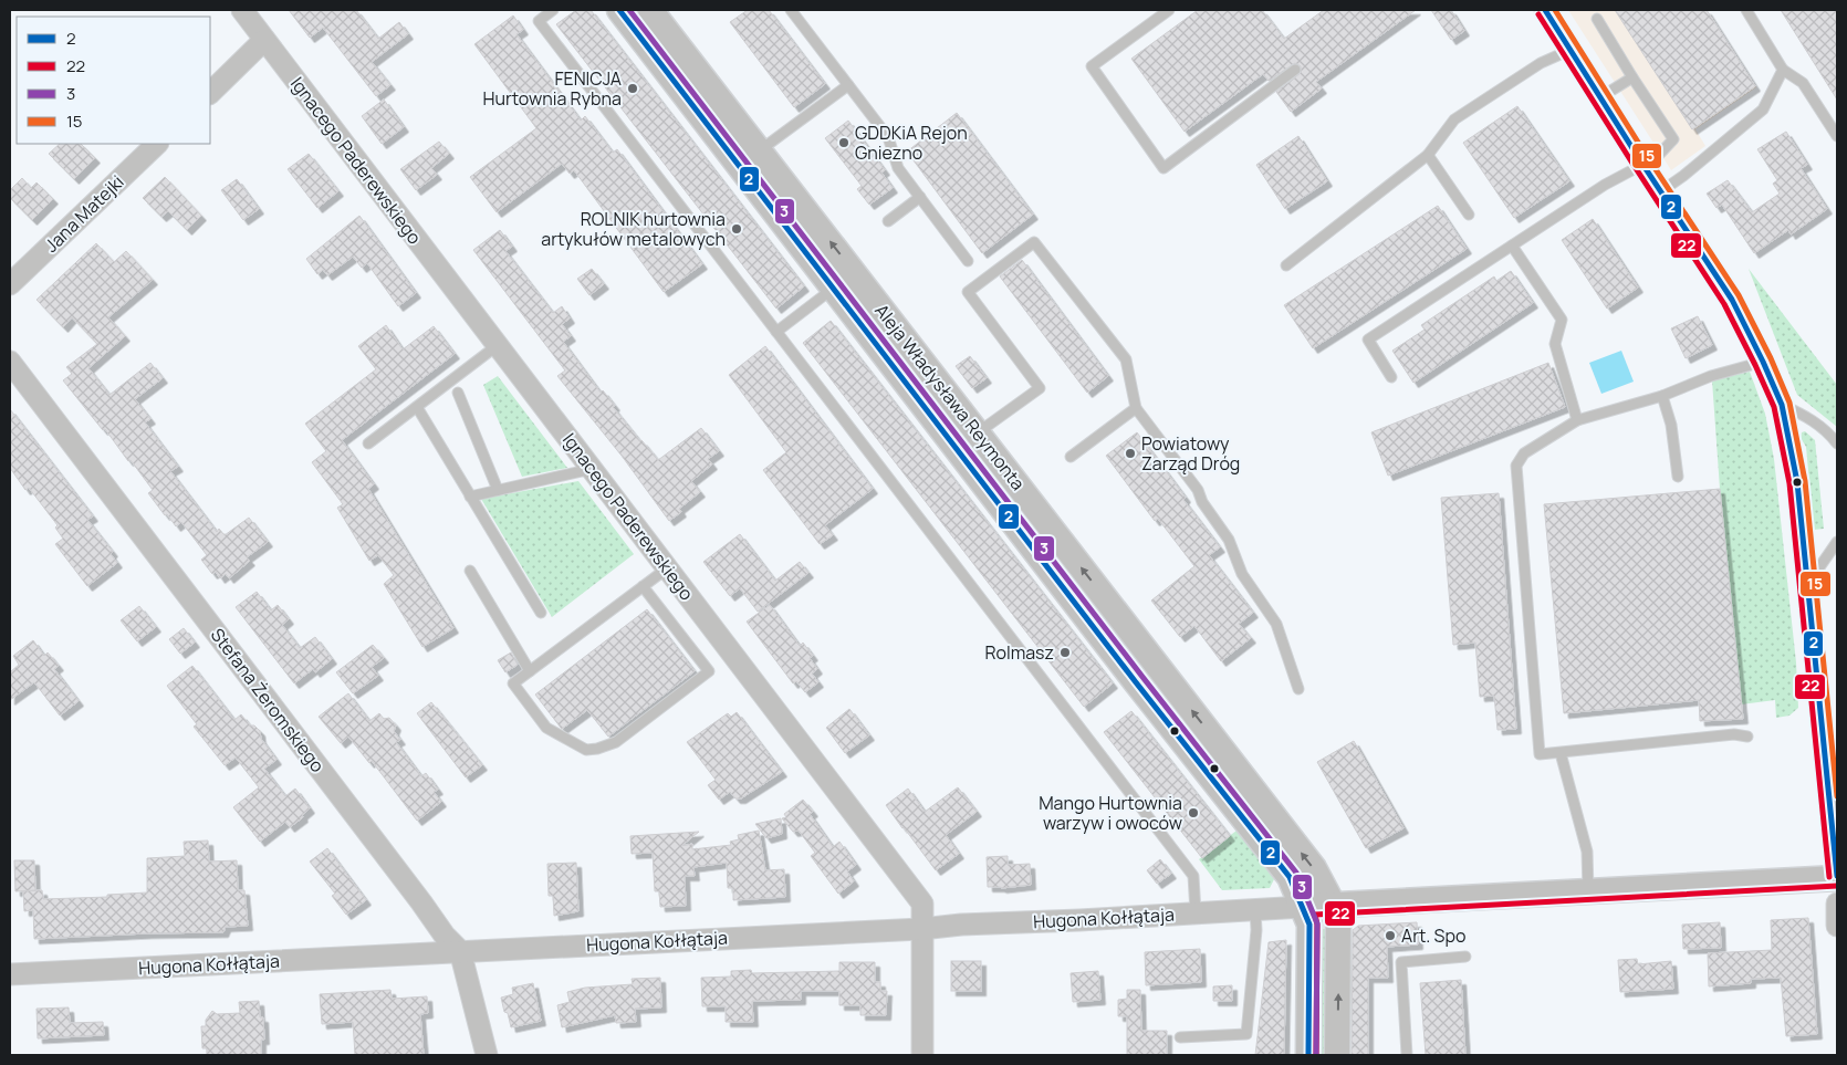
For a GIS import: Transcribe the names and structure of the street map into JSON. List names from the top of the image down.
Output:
{
  "streets": {
    "street": [
      "Ignacego Paderewskiego",
      "Jana Matejki",
      "Aleja Władysława Reymonta",
      "Stefana Żeromskiego",
      "Hugona Kołłątaja"
    ]
  },
  "crossings": [
    ["Ignacego Paderewskiego", "Hugona Kołłątaja"],
    ["Aleja Władysława Reymonta", "Hugona Kołłątaja"],
    ["Stefana Żeromskiego", "Hugona Kołłątaja"]
  ],
  "places": [
    "FENICJA Hurtownia Rybna",
    "GDDKiA Rejon Gniezno",
    "ROLNIK hurtownia artykułów metalowych",
    "Powiatowy Zarząd Dróg",
    "Rolmasz",
    "Mango Hurtownia warzyw i owoców",
    "Art. Spo"
  ],
  "lines": [
    "transit line 2",
    "transit line 3",
    "transit line 15",
    "transit line 22"
  ],
  "legend": [
    "2",
    "22",
    "3",
    "15"
  ]
}
